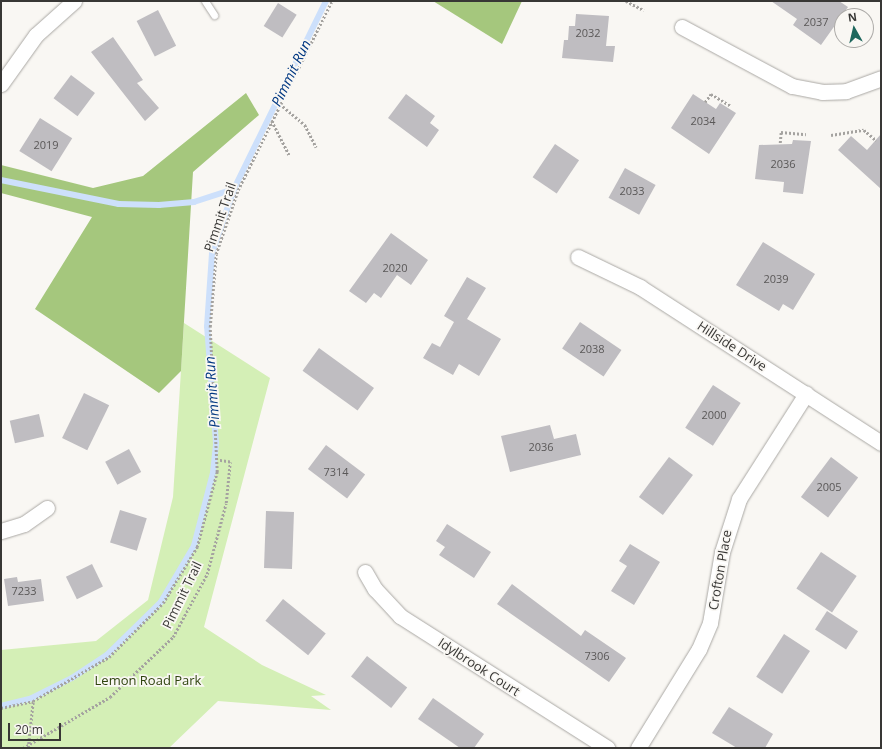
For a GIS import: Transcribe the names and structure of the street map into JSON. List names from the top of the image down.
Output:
{
  "streets": {
    "street": ["Hillside Drive", "Crofton Place", "Idylbrook Court"],
    "path": ["Pimmit Trail"]
  },
  "crossings": [
    ["Hillside Drive", "Crofton Place"]
  ],
  "water": ["Pimmit Run"],
  "parks": ["Lemon Road Park"],
  "house_numbers": [
    "2037",
    "2032",
    "2034",
    "2019",
    "2036",
    "2033",
    "2020",
    "2039",
    "2038",
    "2000",
    "2036",
    "7314",
    "2005",
    "7233",
    "7306"
  ],
  "scale_bar": "20 m",
  "north": "top"
}
